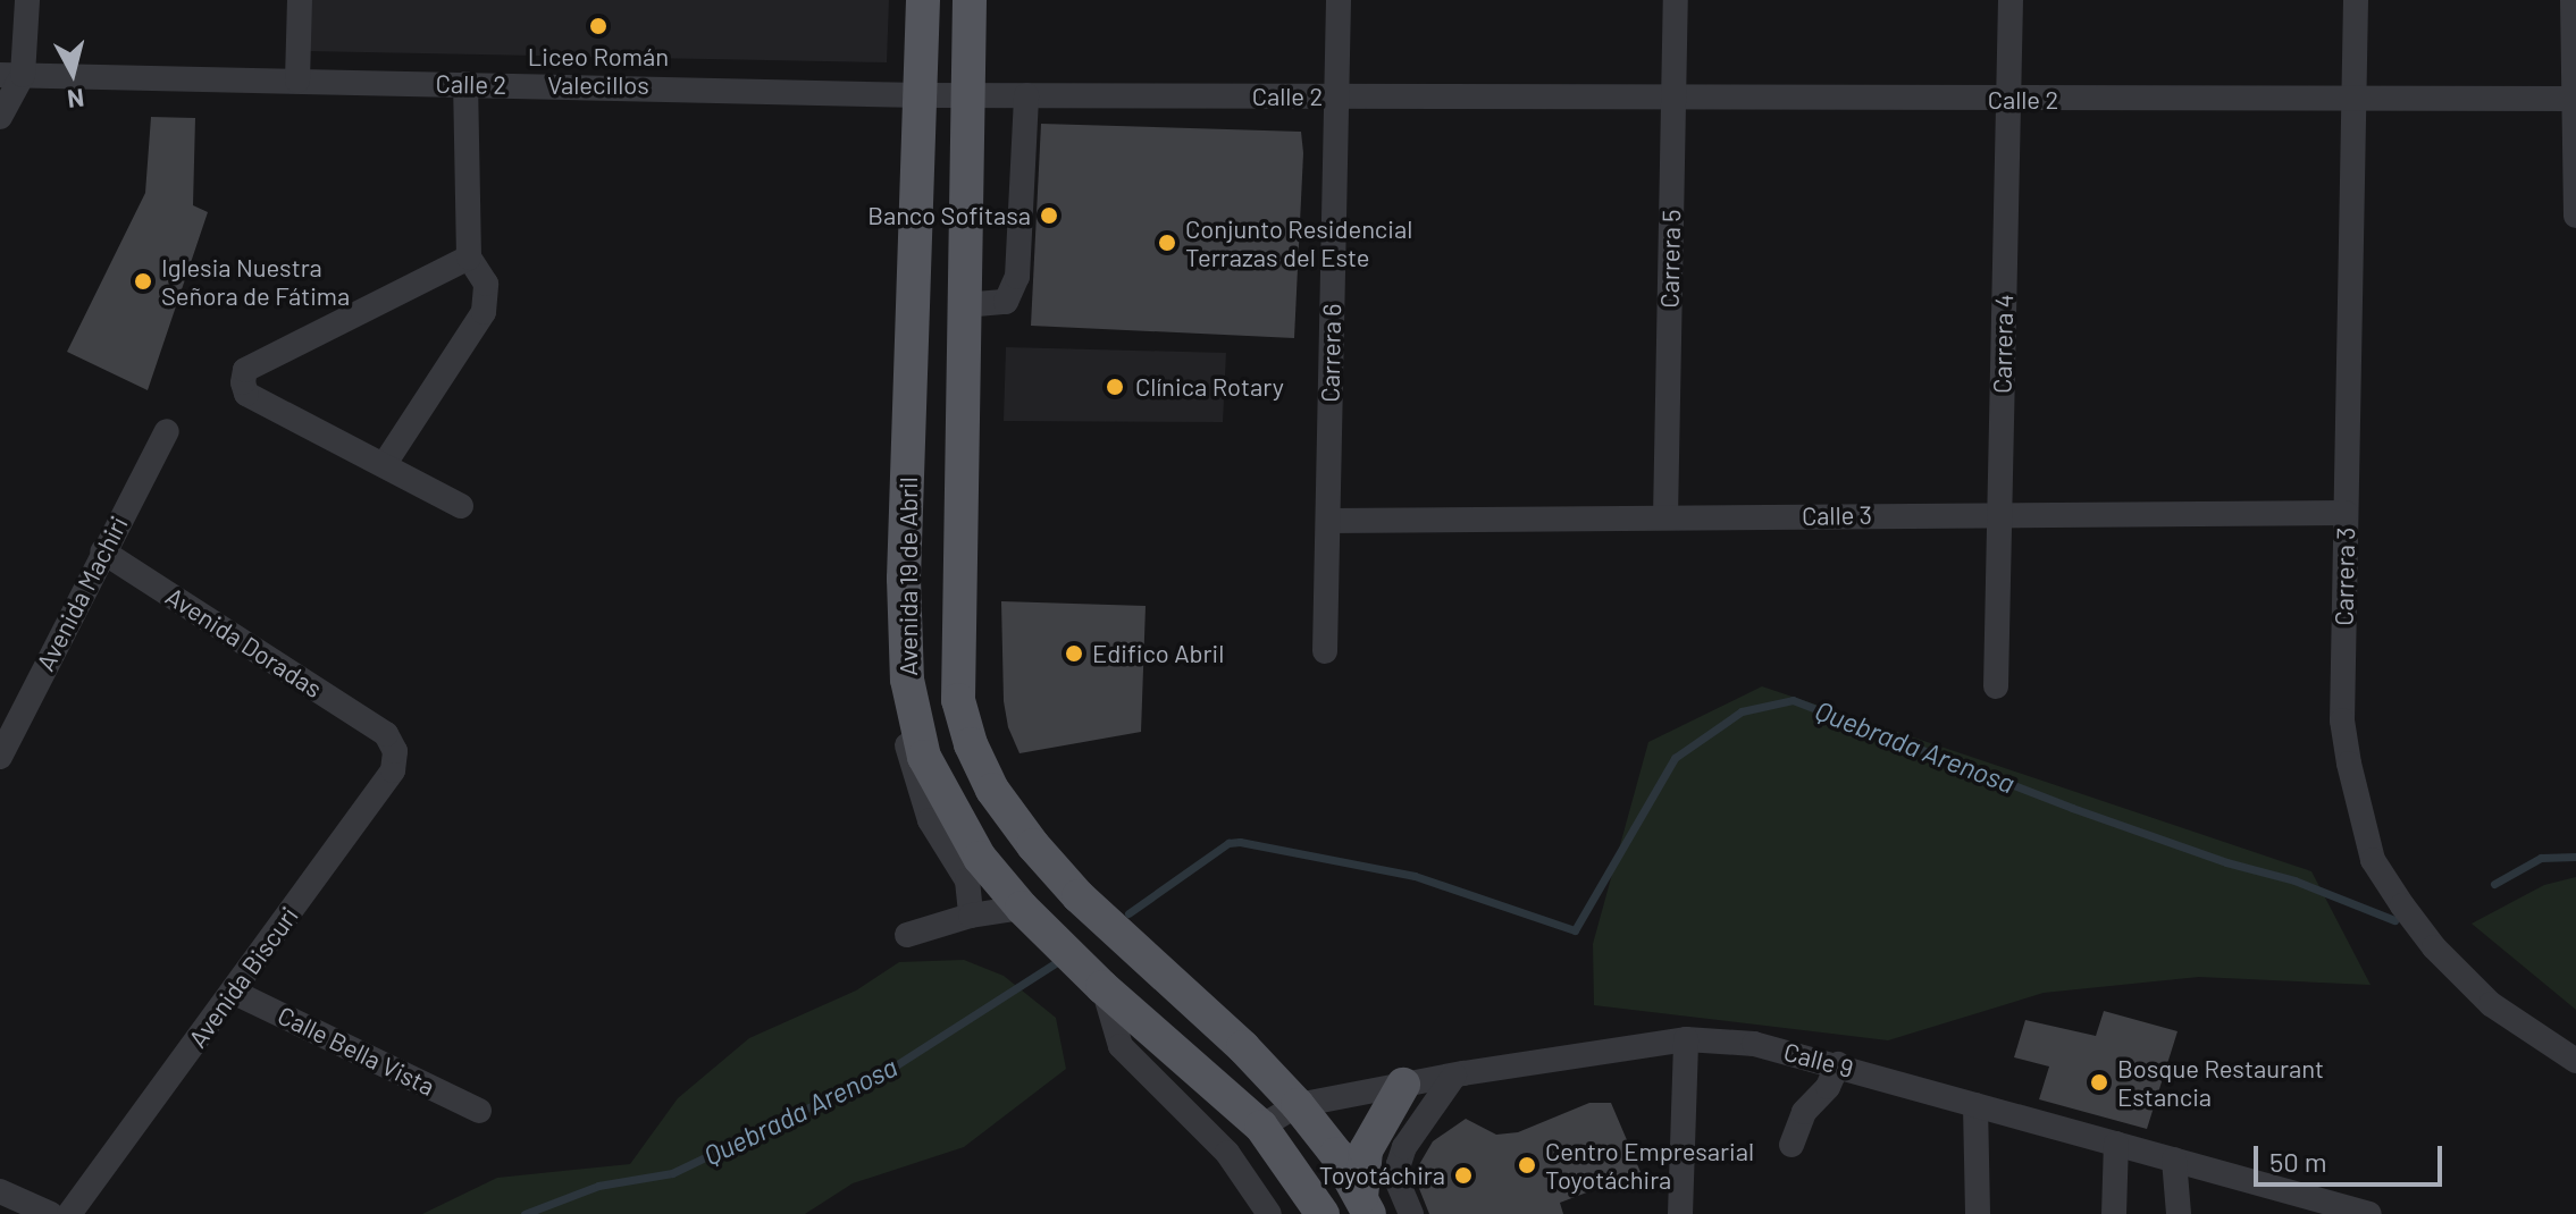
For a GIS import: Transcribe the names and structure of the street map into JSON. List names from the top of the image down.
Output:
{
  "streets": {
    "main road": ["Avenida 19 de Abril"],
    "street": [
      "Calle 2",
      "Carrera 5",
      "Carrera 4",
      "Carrera 6",
      "Calle 3",
      "Carrera 3",
      "Avenida Machiri",
      "Avenida Doradas",
      "Avenida Biscuri",
      "Calle Bella Vista",
      "Calle 9"
    ]
  },
  "crossings": [
    ["Calle 2", "Carrera 5"],
    ["Calle 2", "Carrera 4"],
    ["Calle 2", "Carrera 6"],
    ["Calle 2", "Avenida 19 de Abril"],
    ["Calle 2", "Carrera 3"],
    ["Carrera 5", "Calle 3"],
    ["Carrera 4", "Calle 3"],
    ["Carrera 6", "Calle 3"],
    ["Calle 3", "Carrera 3"],
    ["Avenida 19 de Abril", "Calle 9"],
    ["Avenida Machiri", "Avenida Doradas"],
    ["Avenida Doradas", "Avenida Biscuri"],
    ["Avenida Biscuri", "Calle Bella Vista"]
  ],
  "water": ["Quebrada Arenosa"],
  "places": [
    "Liceo Román Valecillos",
    "Banco Sofitasa",
    "Conjunto Residencial Terrazas del Este",
    "Iglesia Nuestra Señora de Fátima",
    "Clínica Rotary",
    "Edifico Abril",
    "Bosque Restaurant Estancia",
    "Centro Empresarial Toyotáchira",
    "Toyotáchira"
  ],
  "scale_bar": "50 m",
  "north": "bottom"
}
